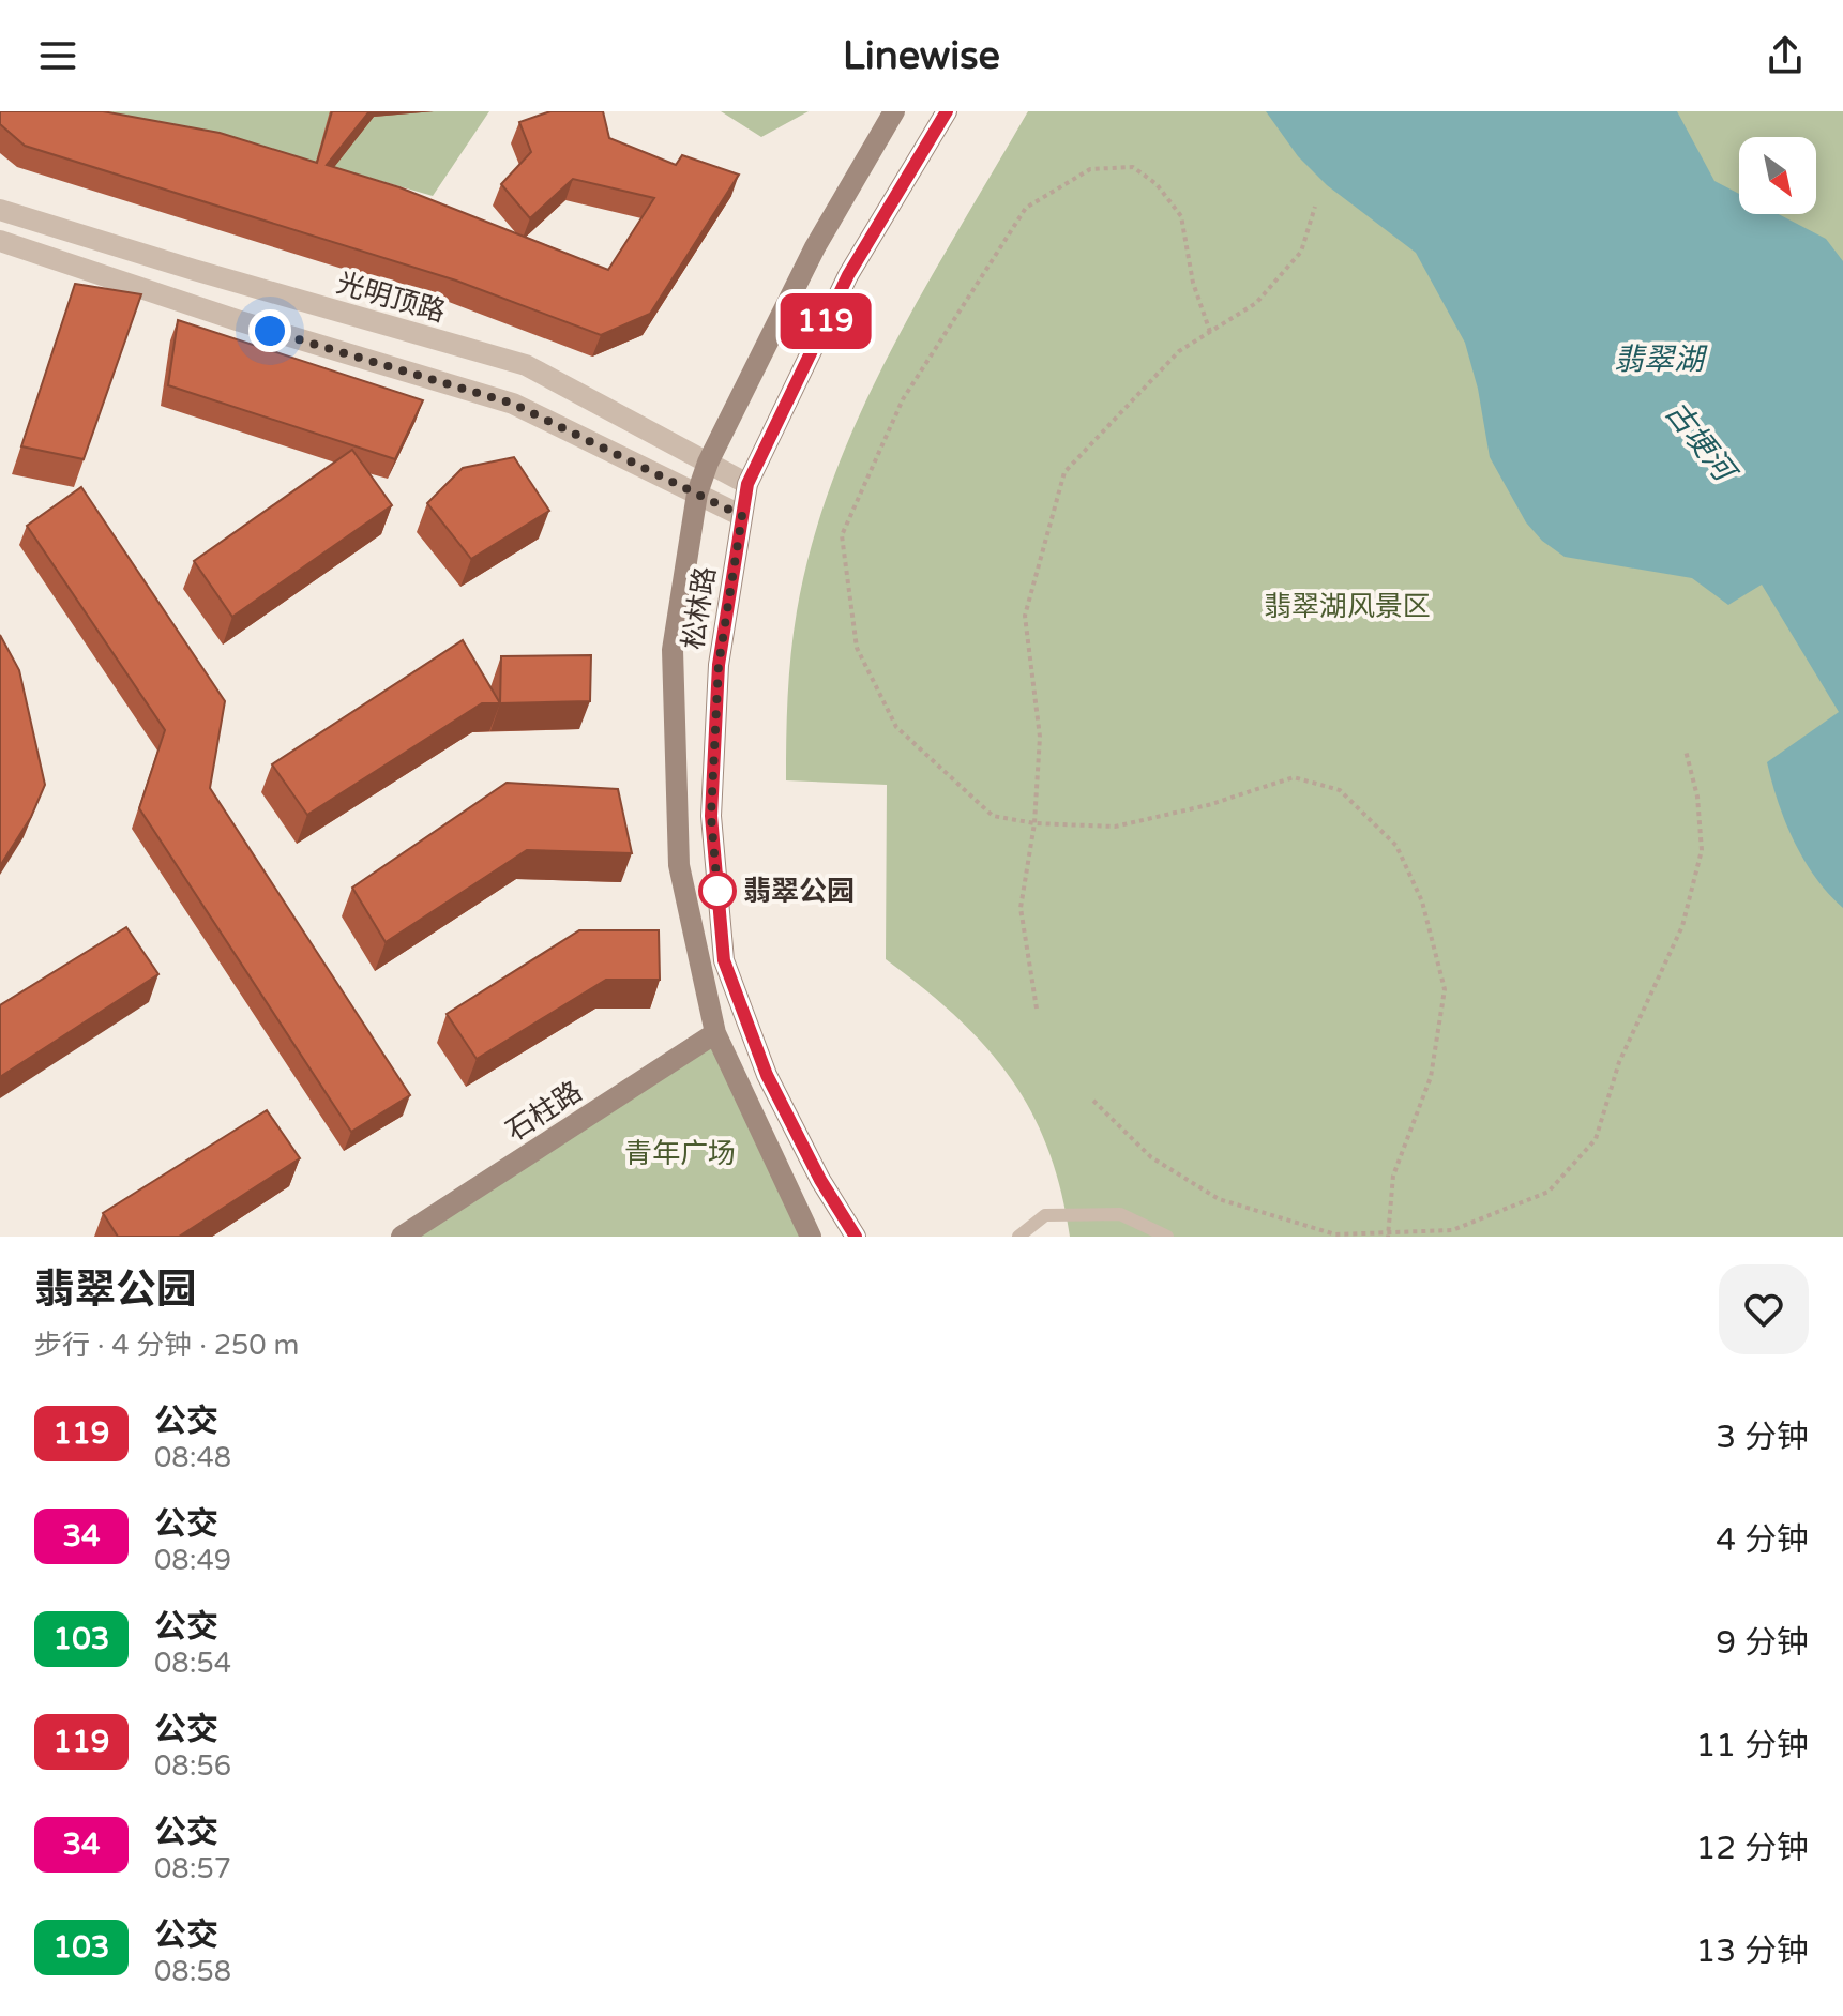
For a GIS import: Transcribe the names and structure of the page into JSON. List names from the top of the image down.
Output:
{
  "streets": {
    "street": ["光明顶路", "松林路", "石柱路"]
  },
  "crossings": [
    ["光明顶路", "松林路"],
    ["松林路", "石柱路"]
  ],
  "water": ["翡翠湖", "古埂河"],
  "parks": ["翡翠湖风景区", "青年广场"],
  "places": ["翡翠公园"],
  "lines": ["bus line 119"],
  "north": "bottom right",
  "page": {
    "header": "Linewise",
    "on_map": "119",
    "heading": ["翡翠公园", "步行 · 4 分钟 · 250 m"],
    "list": [
      {
        "mark": "119",
        "name": "公交",
        "note": "08:48",
        "value": "3 分钟"
      },
      {
        "mark": "34",
        "name": "公交",
        "note": "08:49",
        "value": "4 分钟"
      },
      {
        "mark": "103",
        "name": "公交",
        "note": "08:54",
        "value": "9 分钟"
      },
      {
        "mark": "119",
        "name": "公交",
        "note": "08:56",
        "value": "11 分钟"
      },
      {
        "mark": "34",
        "name": "公交",
        "note": "08:57",
        "value": "12 分钟"
      },
      {
        "mark": "103",
        "name": "公交",
        "note": "08:58",
        "value": "13 分钟"
      }
    ]
  }
}
